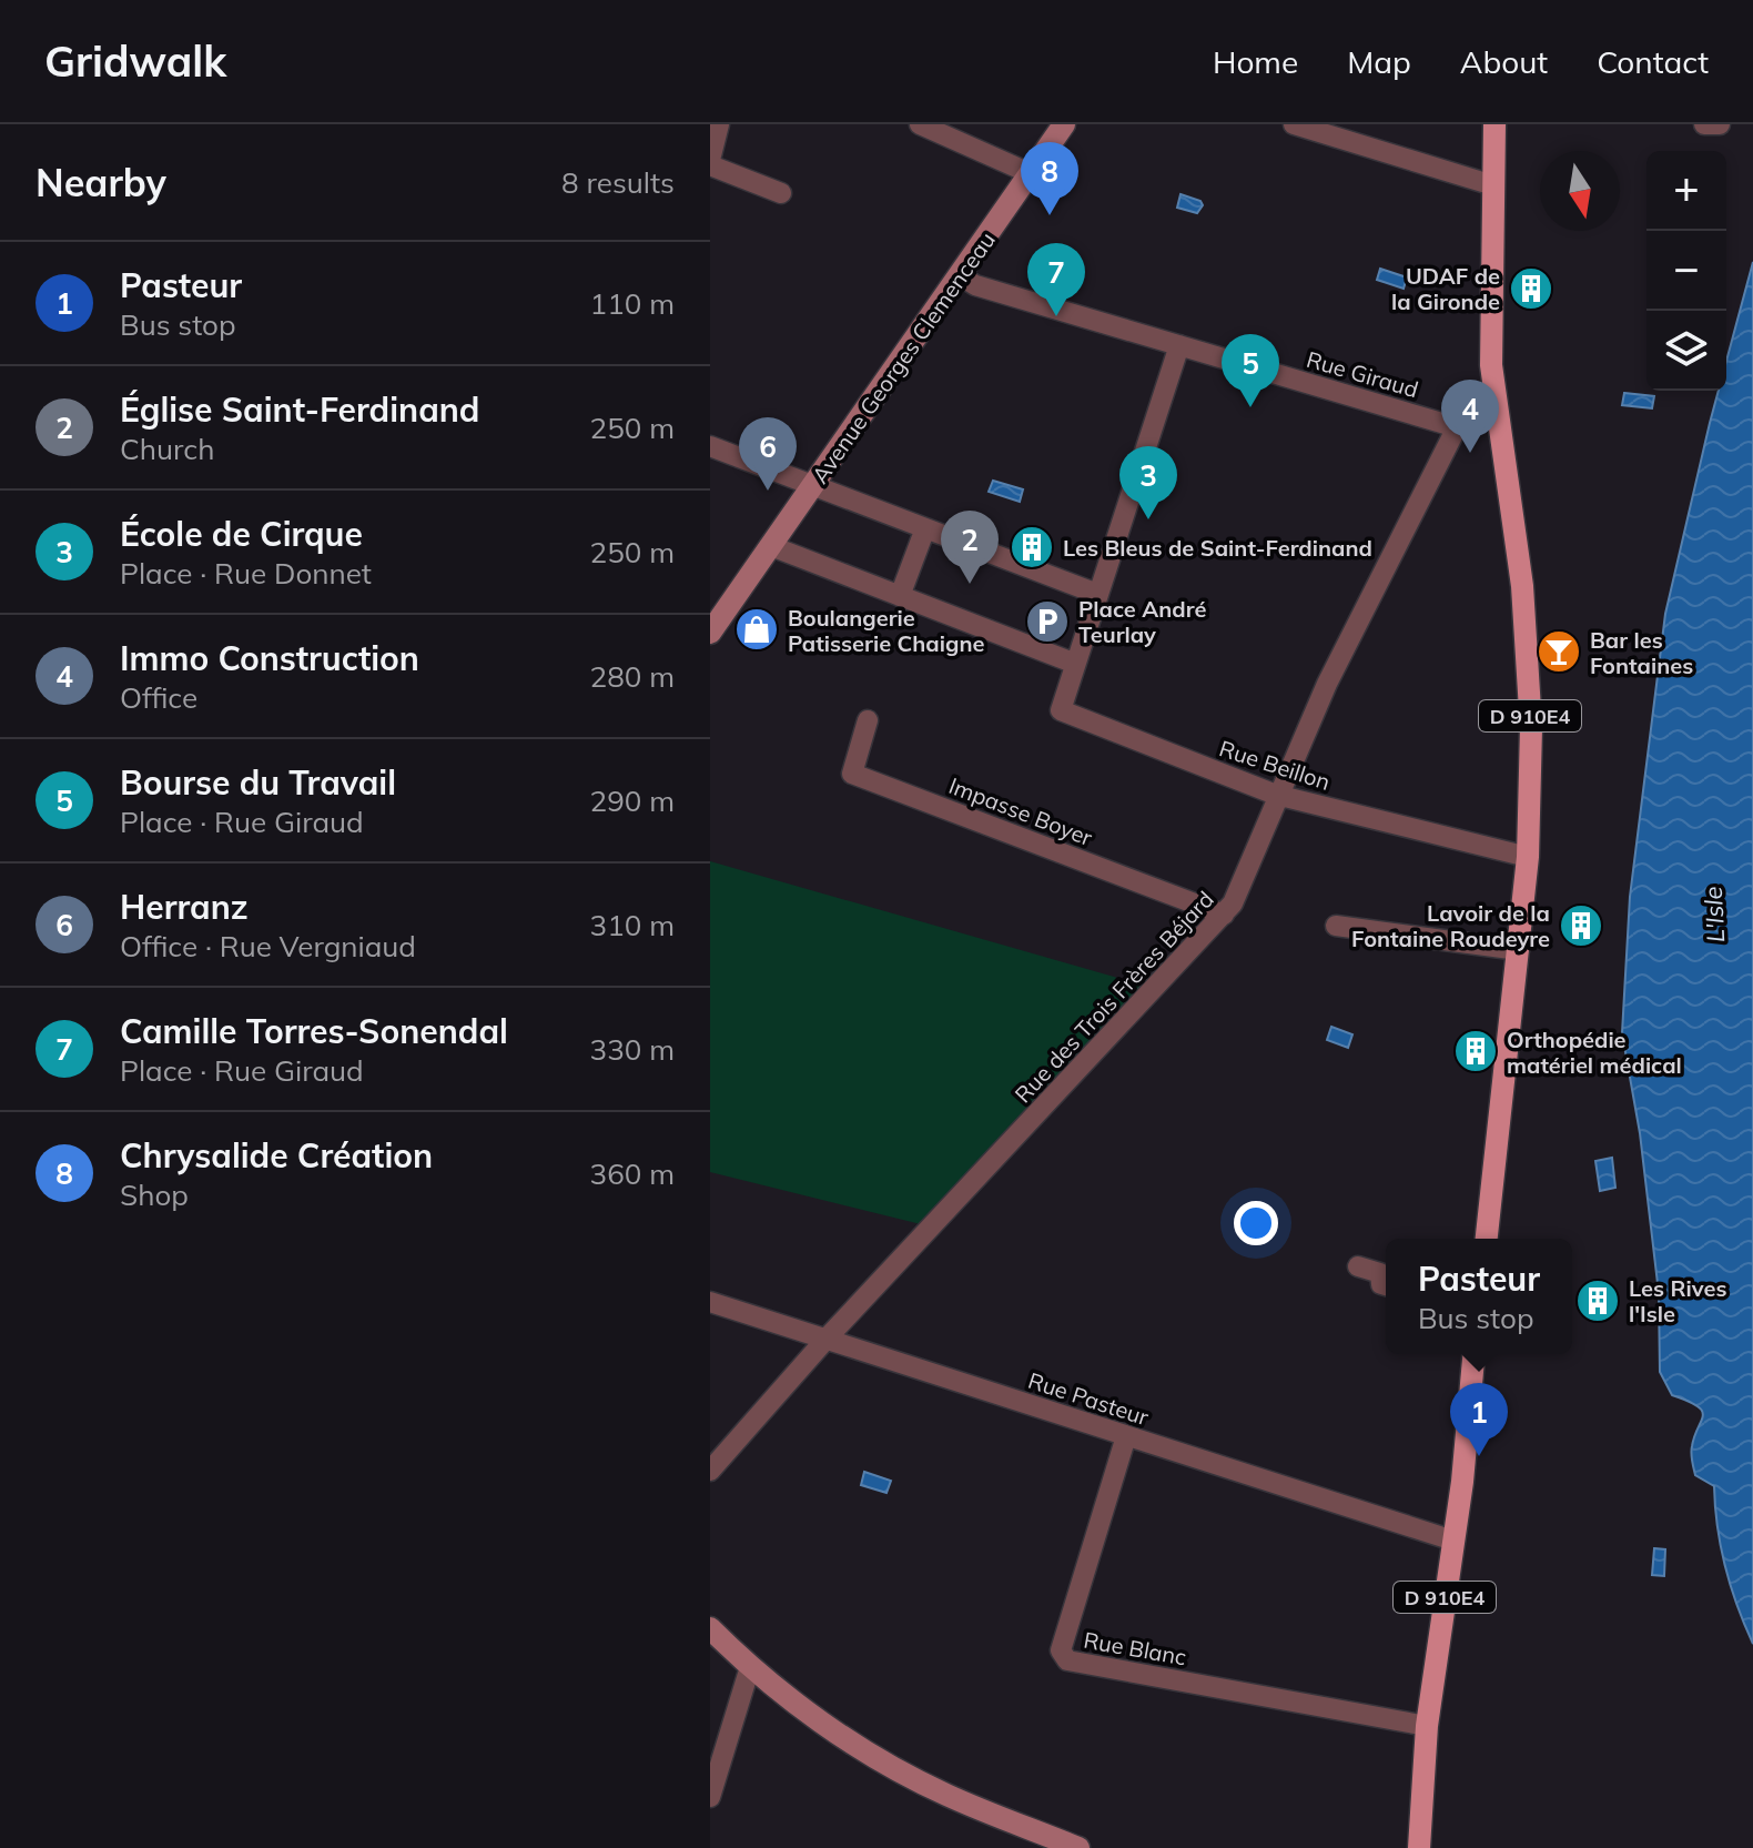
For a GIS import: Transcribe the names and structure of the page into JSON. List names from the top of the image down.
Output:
{
  "streets": {
    "main road": ["Avenue Georges Clemenceau", "D 910E4"],
    "street": [
      "Rue Giraud",
      "Rue Beillon",
      "Impasse Boyer",
      "Rue des Trois Frères Béjard",
      "Rue Pasteur",
      "Rue Blanc"
    ]
  },
  "crossings": [
    ["Avenue Georges Clemenceau", "Rue Giraud"],
    ["Rue Giraud", "Rue des Trois Frères Béjard"],
    ["D 910E4", "Rue Beillon"],
    ["D 910E4", "Rue Pasteur"],
    ["D 910E4", "Rue Blanc"],
    ["Rue Beillon", "Rue des Trois Frères Béjard"],
    ["Impasse Boyer", "Rue des Trois Frères Béjard"],
    ["Rue des Trois Frères Béjard", "Rue Pasteur"],
    ["Rue Pasteur", "Rue Blanc"]
  ],
  "water": ["L'Isle"],
  "places": {
    "building": [
      "UDAF de la Gironde",
      "Les Bleus de Saint-Ferdinand",
      "Lavoir de la Fontaine Roudeyre",
      "Orthopédie matériel médical",
      "Les Rives l'Isle"
    ],
    "parking": ["Place André Teurlay"],
    "shop": ["Boulangerie Patisserie Chaigne"],
    "bar": ["Bar les Fontaines"]
  },
  "north": "bottom",
  "page": {
    "header": "Gridwalk",
    "nav": [
      "Home",
      "Map",
      "About",
      "Contact"
    ],
    "heading": ["Nearby", "8 results"],
    "pins": [
      "8",
      "7",
      "5",
      "4",
      "6",
      "3",
      "2",
      "1"
    ],
    "map_buttons": ["+", "−"],
    "list": [
      {
        "mark": "1",
        "name": "Pasteur",
        "note": "Bus stop",
        "value": "110 m"
      },
      {
        "mark": "2",
        "name": "Église Saint-Ferdinand",
        "note": "Church",
        "value": "250 m"
      },
      {
        "mark": "3",
        "name": "École de Cirque",
        "note": "Place · Rue Donnet",
        "value": "250 m"
      },
      {
        "mark": "4",
        "name": "Immo Construction",
        "note": "Office",
        "value": "280 m"
      },
      {
        "mark": "5",
        "name": "Bourse du Travail",
        "note": "Place · Rue Giraud",
        "value": "290 m"
      },
      {
        "mark": "6",
        "name": "Herranz",
        "note": "Office · Rue Vergniaud",
        "value": "310 m"
      },
      {
        "mark": "7",
        "name": "Camille Torres-Sonendal",
        "note": "Place · Rue Giraud",
        "value": "330 m"
      },
      {
        "mark": "8",
        "name": "Chrysalide Création",
        "note": "Shop",
        "value": "360 m"
      }
    ],
    "popup": ["Pasteur", "Bus stop"]
  }
}
